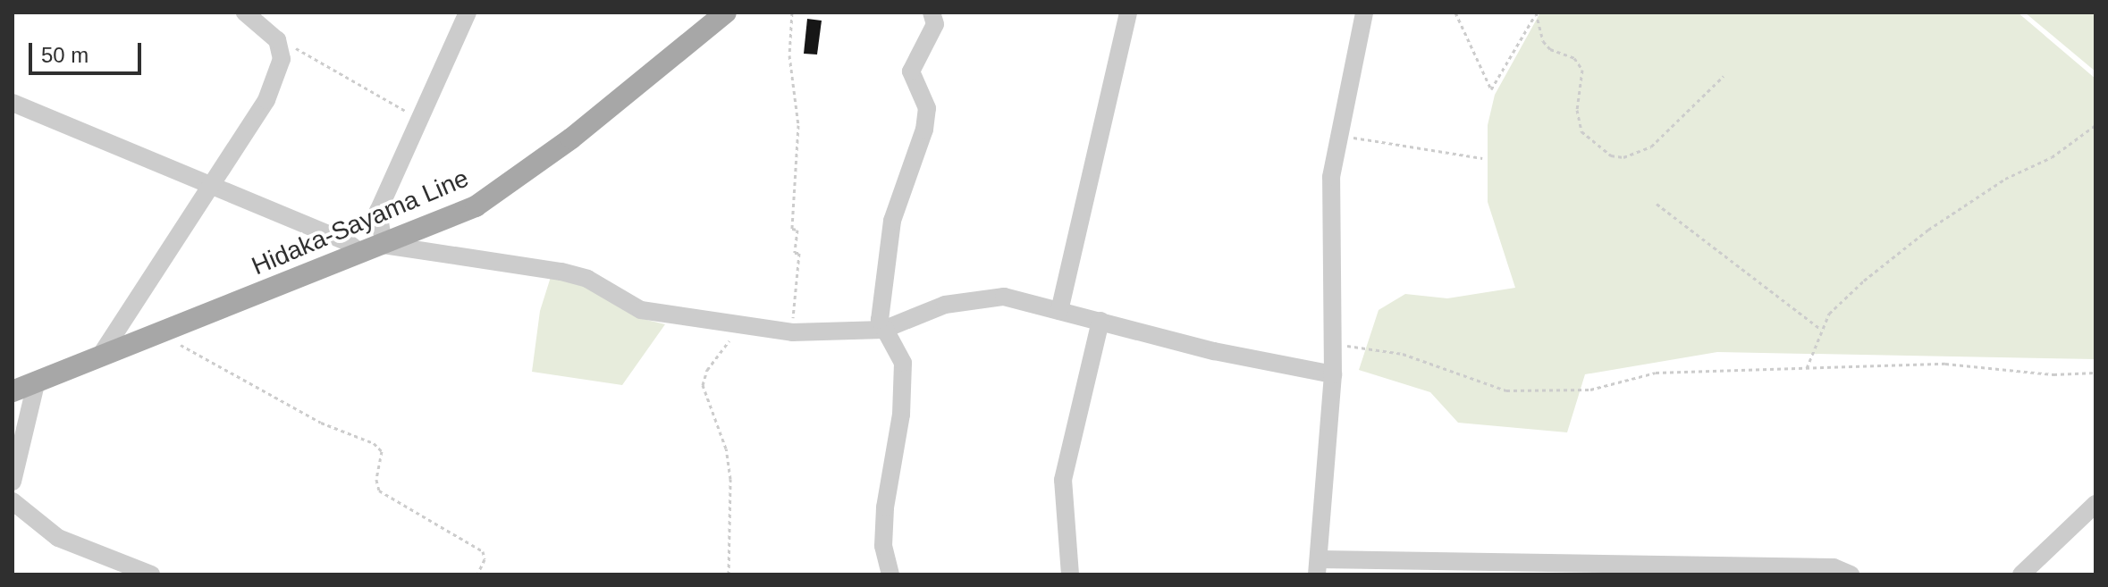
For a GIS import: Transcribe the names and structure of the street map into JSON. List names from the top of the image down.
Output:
{
  "streets": {
    "main road": ["Hidaka-Sayama Line"]
  },
  "scale_bar": "50 m"
}
